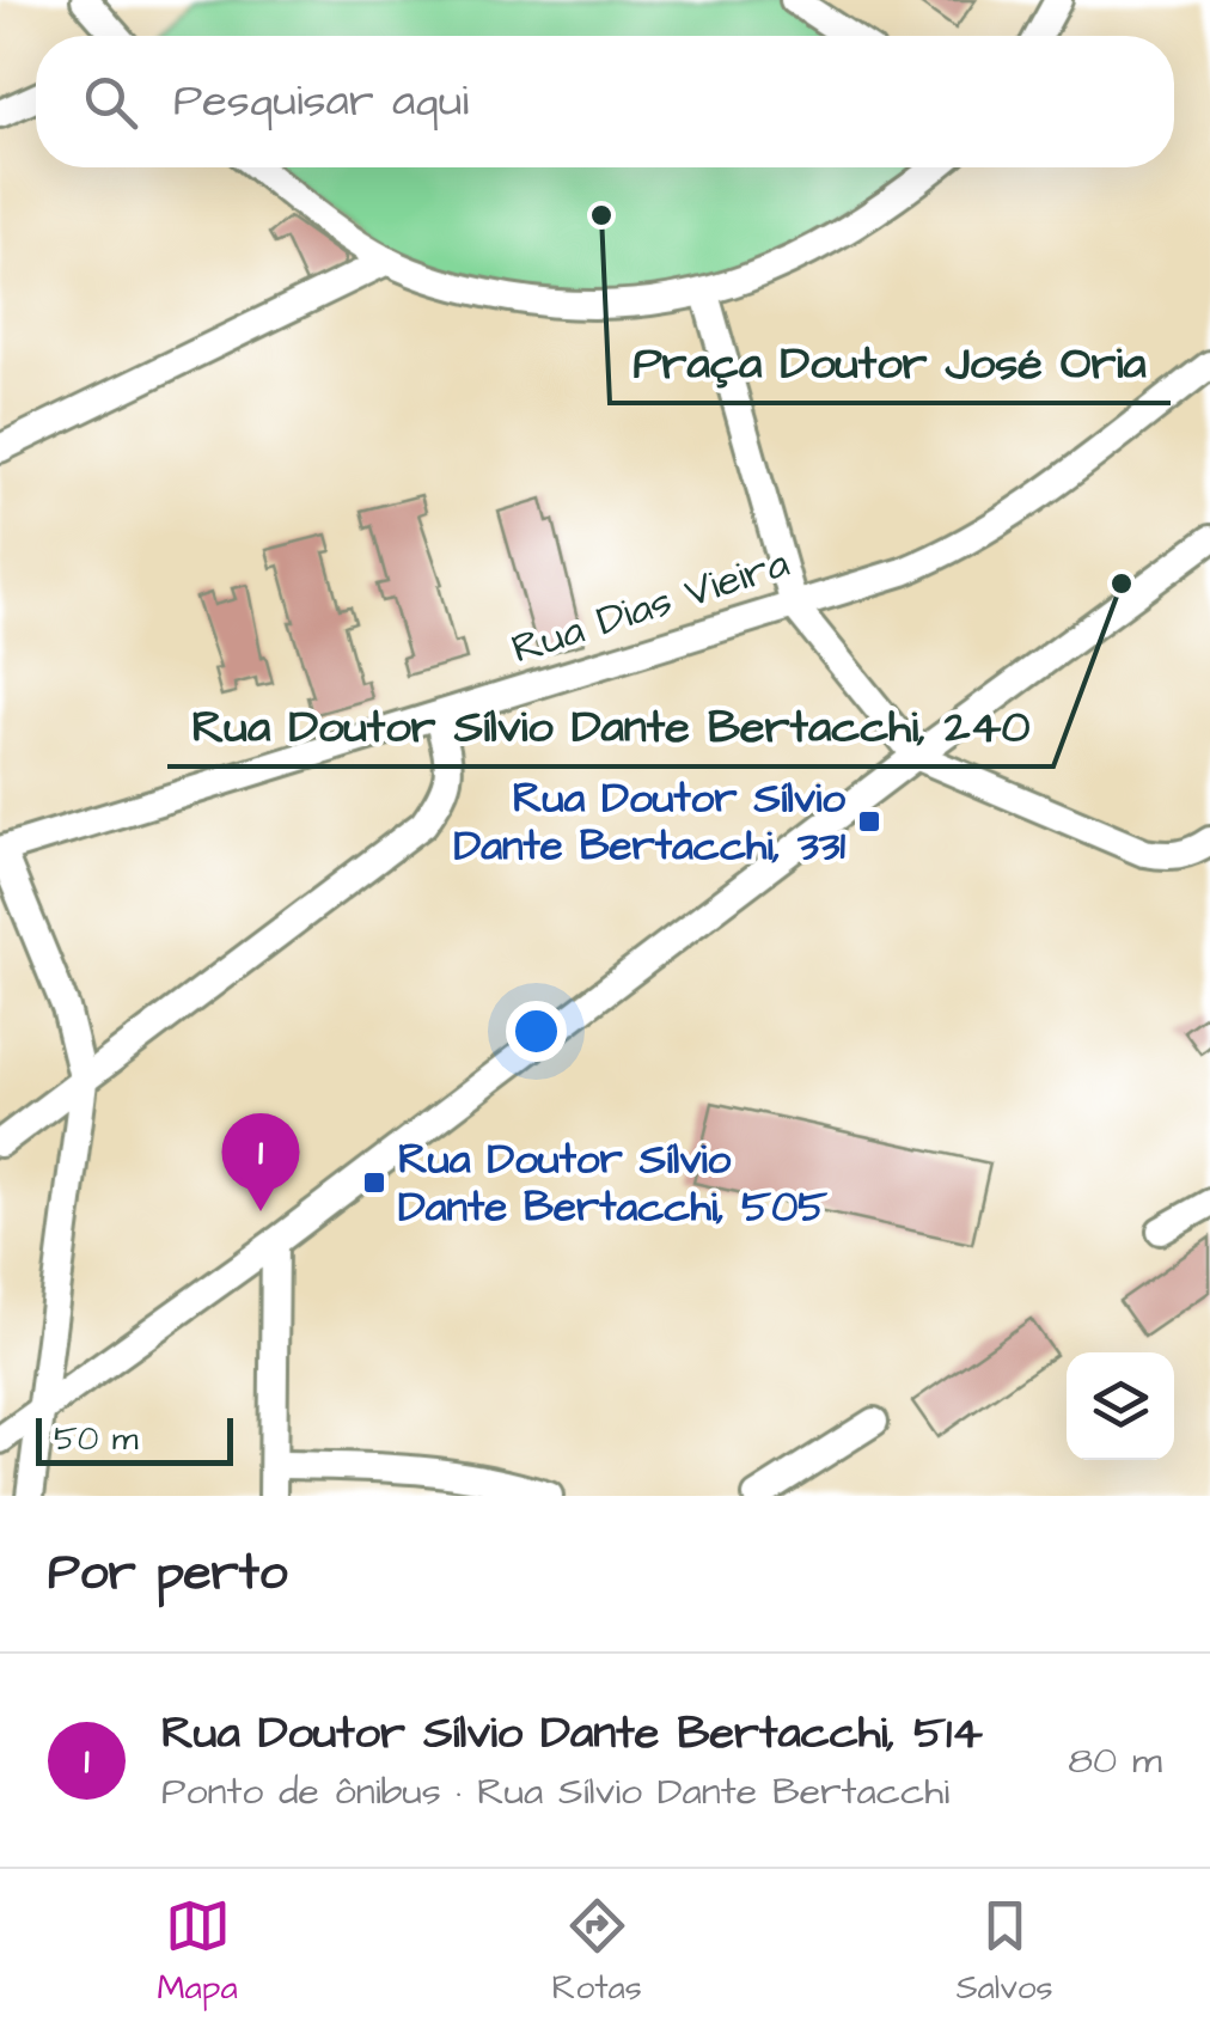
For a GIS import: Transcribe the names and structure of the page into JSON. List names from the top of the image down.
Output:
{
  "streets": {
    "street": ["Rua Dias Vieira"]
  },
  "places": {
    "other": ["Praça Doutor José Oria", "Rua Doutor Sílvio Dante Bertacchi, 240"],
    "transit": ["Rua Doutor Sílvio Dante Bertacchi, 331", "Rua Doutor Sílvio Dante Bertacchi, 505"]
  },
  "scale_bar": "50 m",
  "page": {
    "search": "Pesquisar aqui",
    "pins": "1",
    "scale": "50 m",
    "heading": "Por perto",
    "list": [
      {
        "mark": "1",
        "name": "Rua Doutor Sílvio Dante Bertacchi, 514",
        "note": "Ponto de ônibus · Rua Sílvio Dante Bertacchi",
        "value": "80 m"
      }
    ],
    "nav": ["Mapa", "Rotas", "Salvos"]
  }
}
